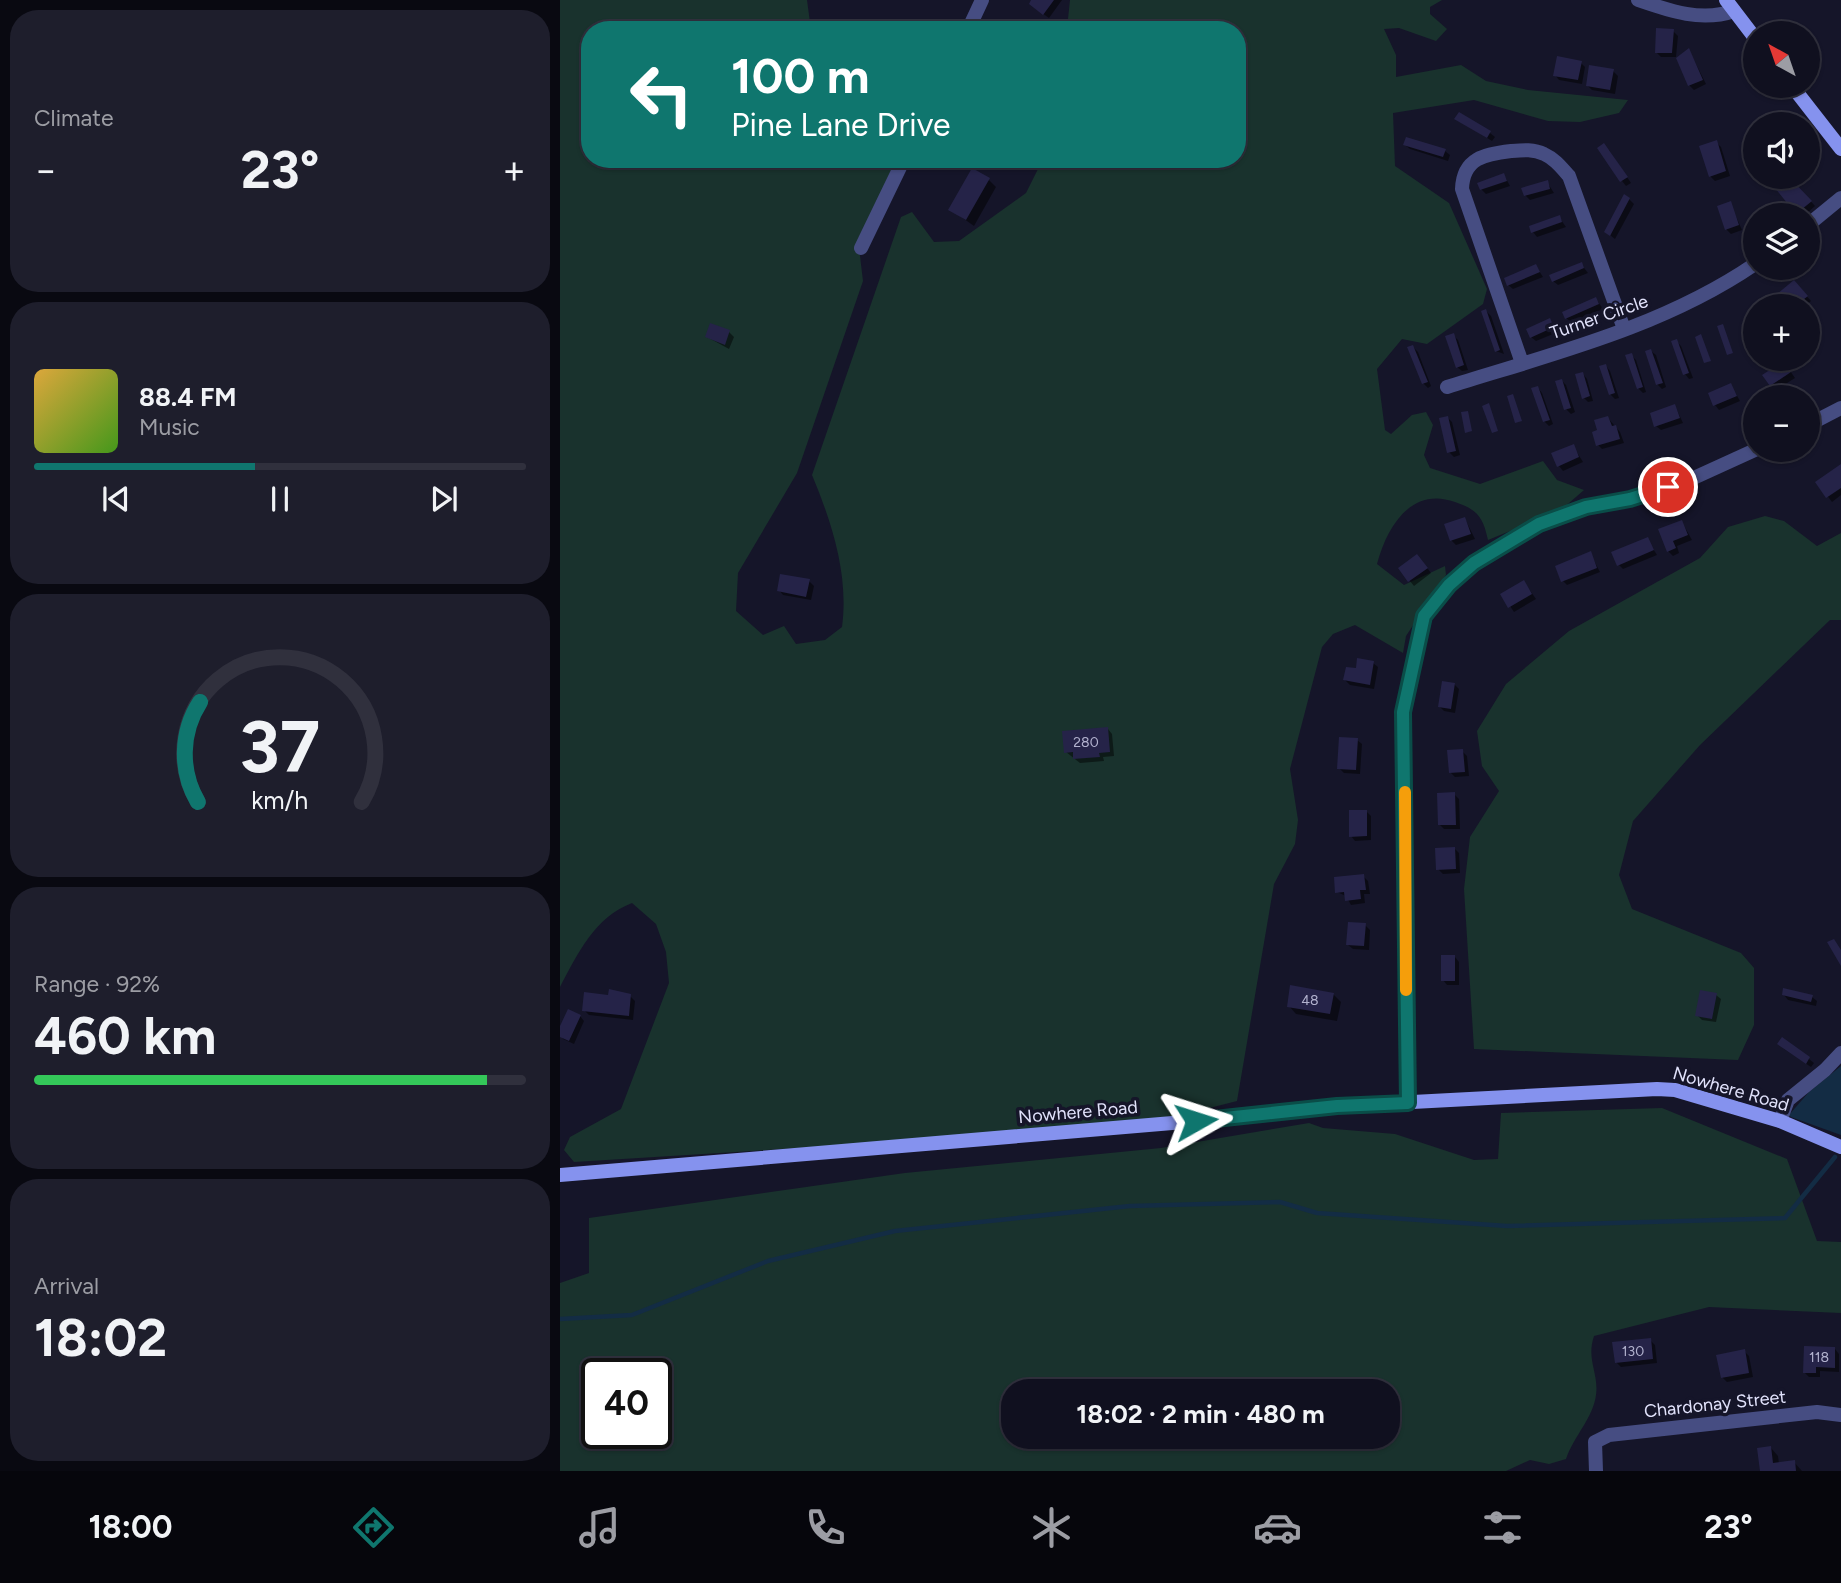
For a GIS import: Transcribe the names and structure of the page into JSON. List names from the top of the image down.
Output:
{
  "streets": {
    "street": ["Turner Circle", "Nowhere Road", "Chardonay Street"]
  },
  "house_numbers": [
    "280",
    "48",
    "130",
    "118"
  ],
  "north": "top left",
  "page": {
    "tile": [
      "Climate",
      ["Range · 92%", "460 km"],
      ["Arrival", "18:02"]
    ],
    "map_buttons": ["+", "−"],
    "turn": ["100 m", "Pine Lane Drive"],
    "heat": ["−", "23°", "+"],
    "song": ["88.4 FM", "Music"],
    "limit": "40",
    "trip": "18:02 · 2 min · 480 m",
    "tabs": ["18:00", "23°"],
    "gauge": ["37", "km/h"]
  }
}
